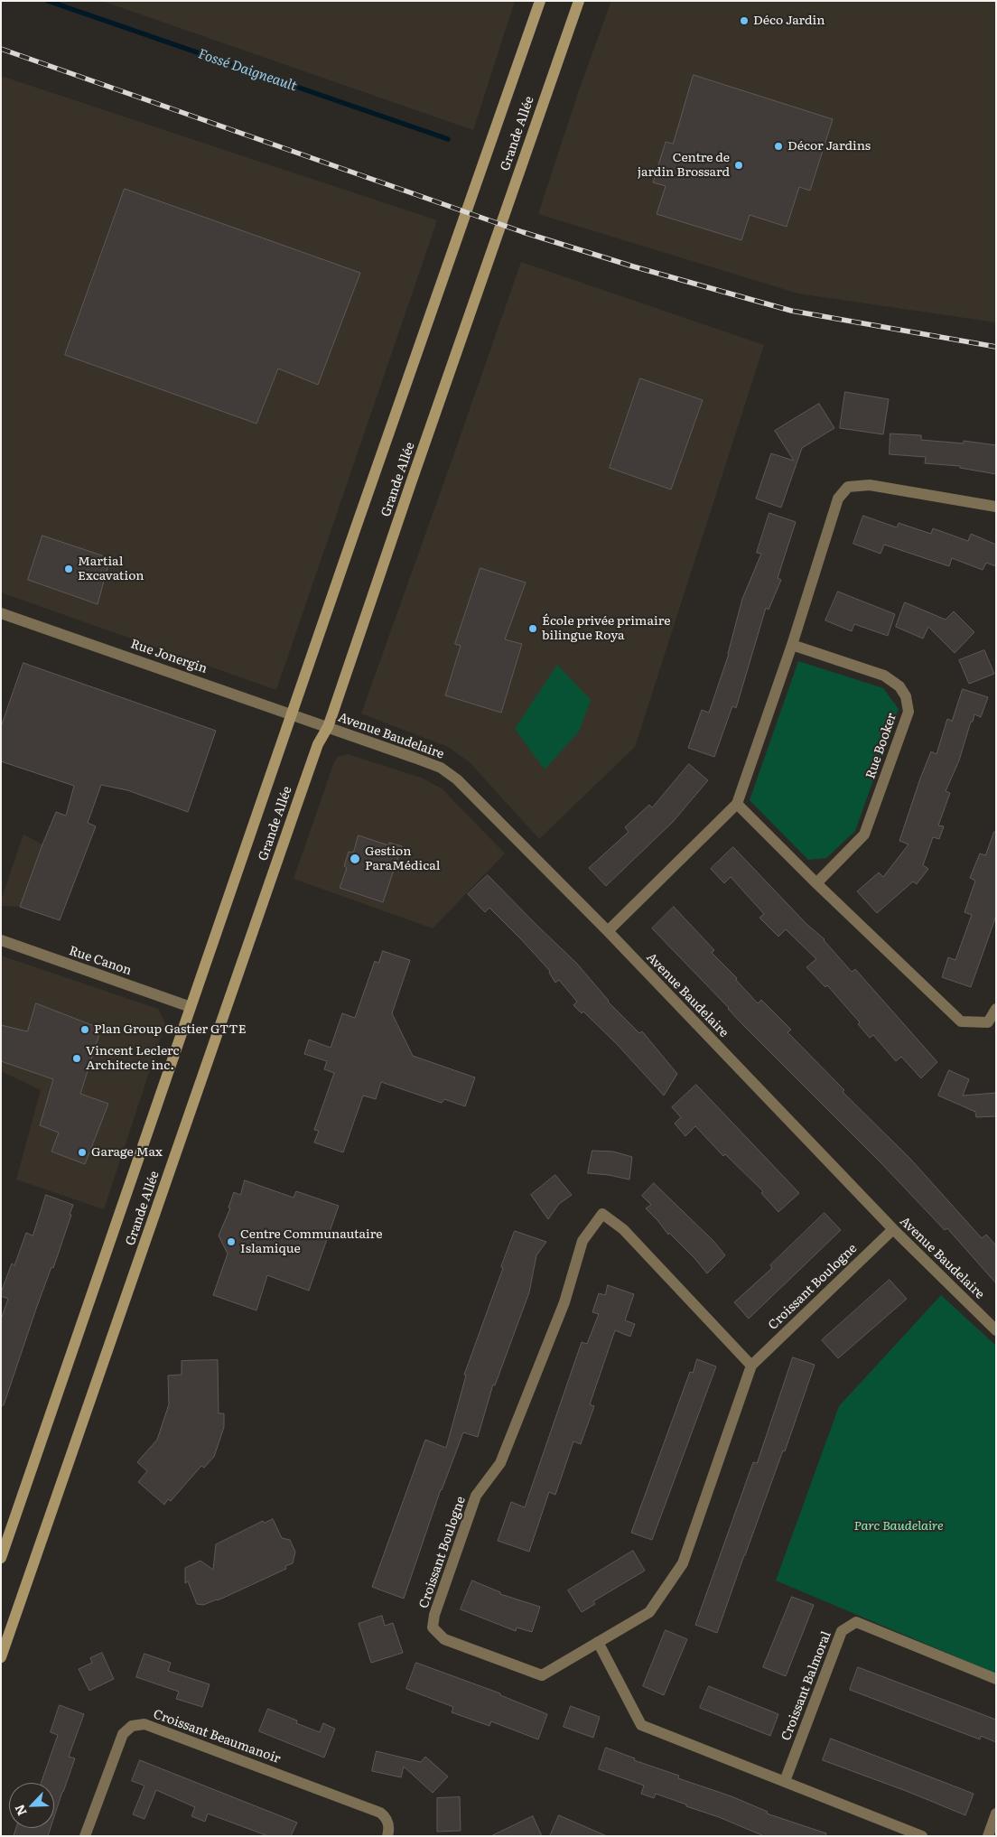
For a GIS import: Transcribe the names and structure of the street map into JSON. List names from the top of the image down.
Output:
{
  "streets": {
    "main road": ["Grande Allée"],
    "street": [
      "Rue Jonergin",
      "Avenue Baudelaire",
      "Rue Booker",
      "Rue Canon",
      "Croissant Boulogne",
      "Croissant Balmoral",
      "Croissant Beaumanoir"
    ]
  },
  "crossings": [
    ["Grande Allée", "Rue Jonergin"],
    ["Grande Allée", "Avenue Baudelaire"],
    ["Grande Allée", "Rue Canon"],
    ["Rue Jonergin", "Avenue Baudelaire"],
    ["Avenue Baudelaire", "Croissant Boulogne"]
  ],
  "water": ["Fossé Daigneault"],
  "parks": ["Parc Baudelaire"],
  "places": [
    "Déco Jardin",
    "Décor Jardins",
    "Centre de jardin Brossard",
    "Martial Excavation",
    "École privée primaire bilingue Roya",
    "Gestion ParaMédical",
    "Plan Group Gastier GTTE",
    "Vincent Leclerc Architecte inc.",
    "Garage Max",
    "Centre Communautaire Islamique"
  ],
  "north": "bottom left"
}
